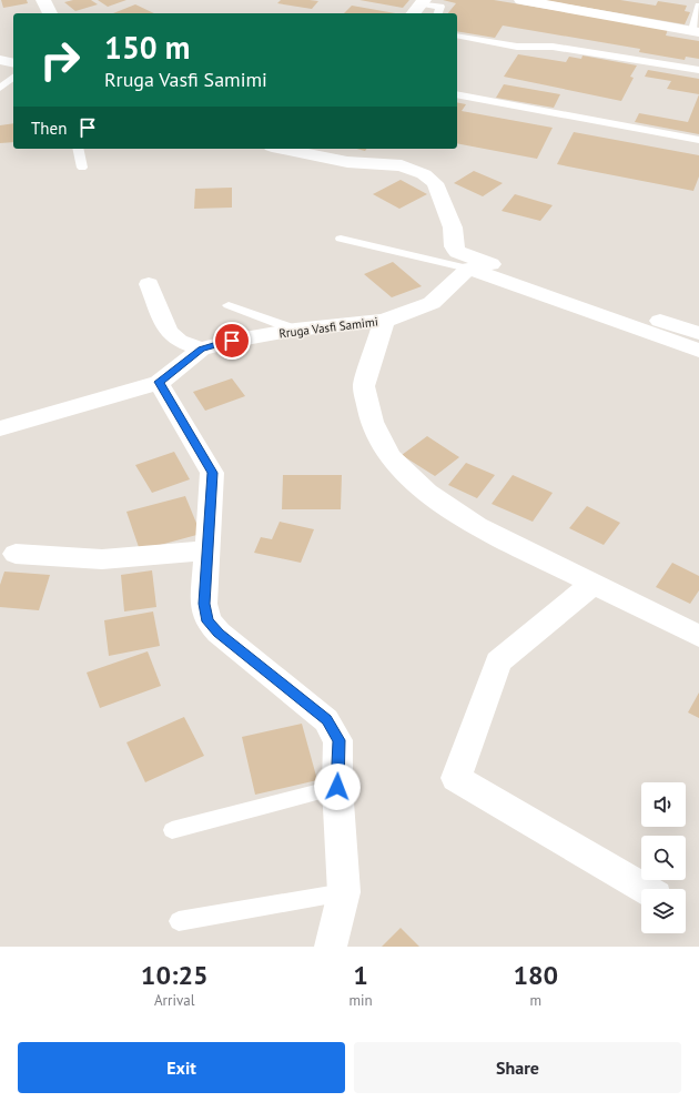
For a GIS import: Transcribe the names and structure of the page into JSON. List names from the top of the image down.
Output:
{
  "streets": {
    "street": ["Rruga Vasfi Samimi"]
  },
  "page": {
    "turn": ["150 m", "Rruga Vasfi Samimi"],
    "then": "Then",
    "eta": [
      "10:25",
      "Arrival",
      "1",
      "min",
      "180",
      "m"
    ],
    "buttons": ["Exit", "Share"]
  }
}
